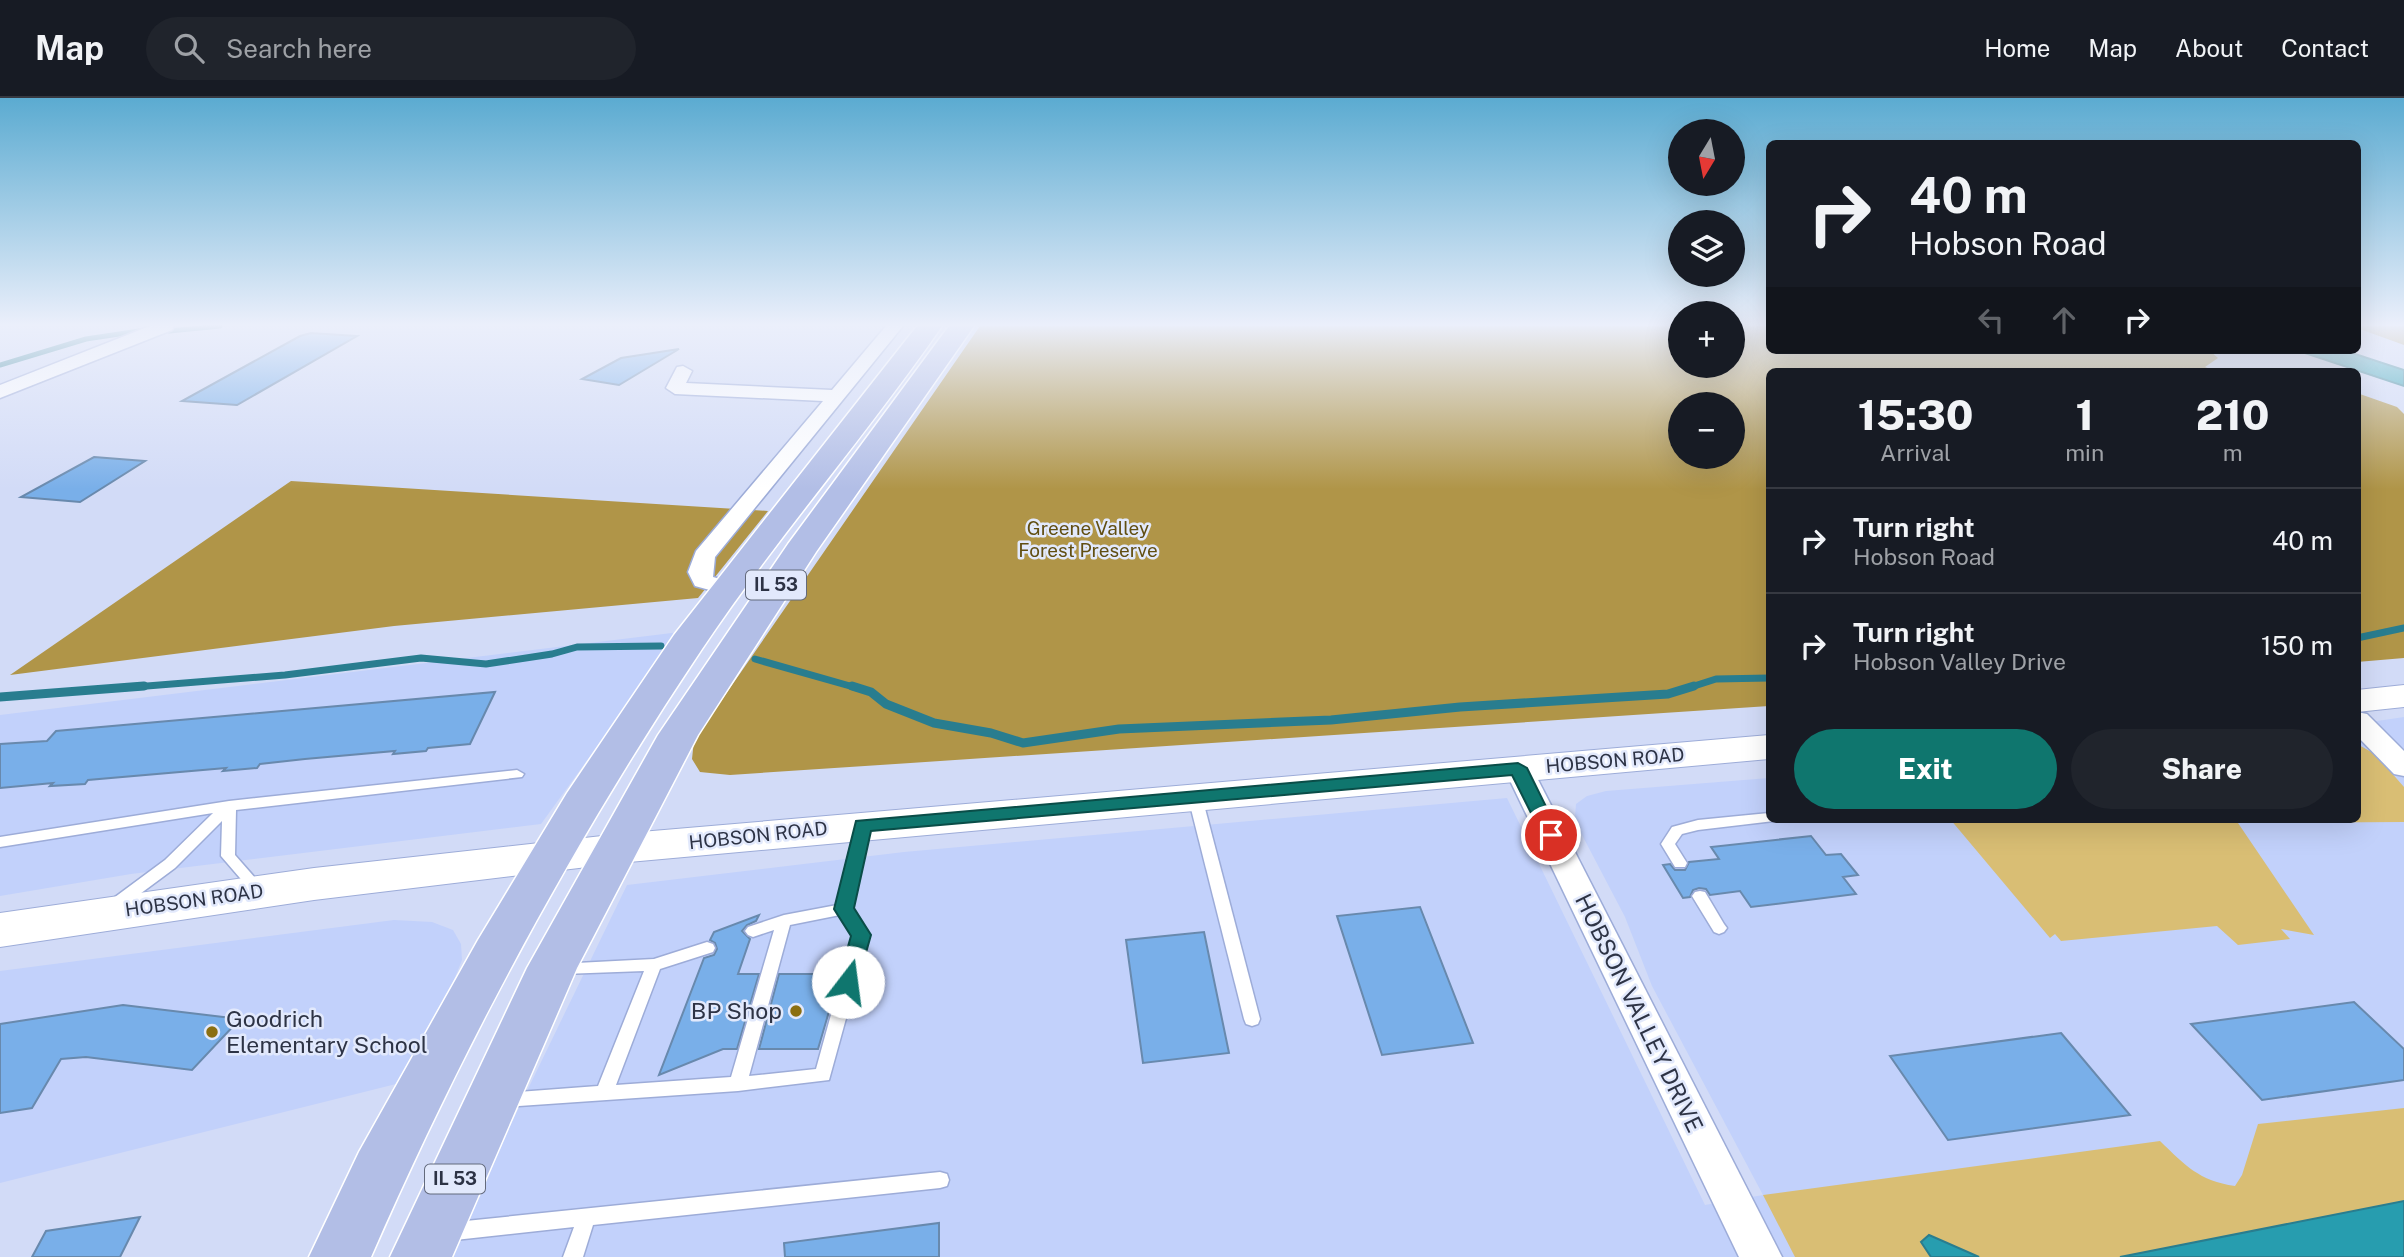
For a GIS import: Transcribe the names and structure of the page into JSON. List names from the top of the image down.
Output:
{
  "streets": {
    "main road": ["IL 53", "HOBSON ROAD"],
    "street": ["HOBSON VALLEY DRIVE"]
  },
  "crossings": [
    ["IL 53", "HOBSON ROAD"],
    ["HOBSON ROAD", "HOBSON VALLEY DRIVE"]
  ],
  "parks": ["Greene Valley Forest Preserve"],
  "places": ["BP Shop", "Goodrich Elementary School"],
  "north": "bottom",
  "page": {
    "header": "Map",
    "search": "Search here",
    "nav": [
      "Home",
      "Map",
      "About",
      "Contact"
    ],
    "map_buttons": ["+", "−"],
    "turn": ["40 m", "Hobson Road"],
    "eta": [
      "15:30",
      "Arrival",
      "1",
      "min",
      "210",
      "m"
    ],
    "list": [
      {
        "name": "Turn right",
        "note": "Hobson Road",
        "value": "40 m"
      },
      {
        "name": "Turn right",
        "note": "Hobson Valley Drive",
        "value": "150 m"
      }
    ],
    "buttons": ["Exit", "Share"]
  }
}
